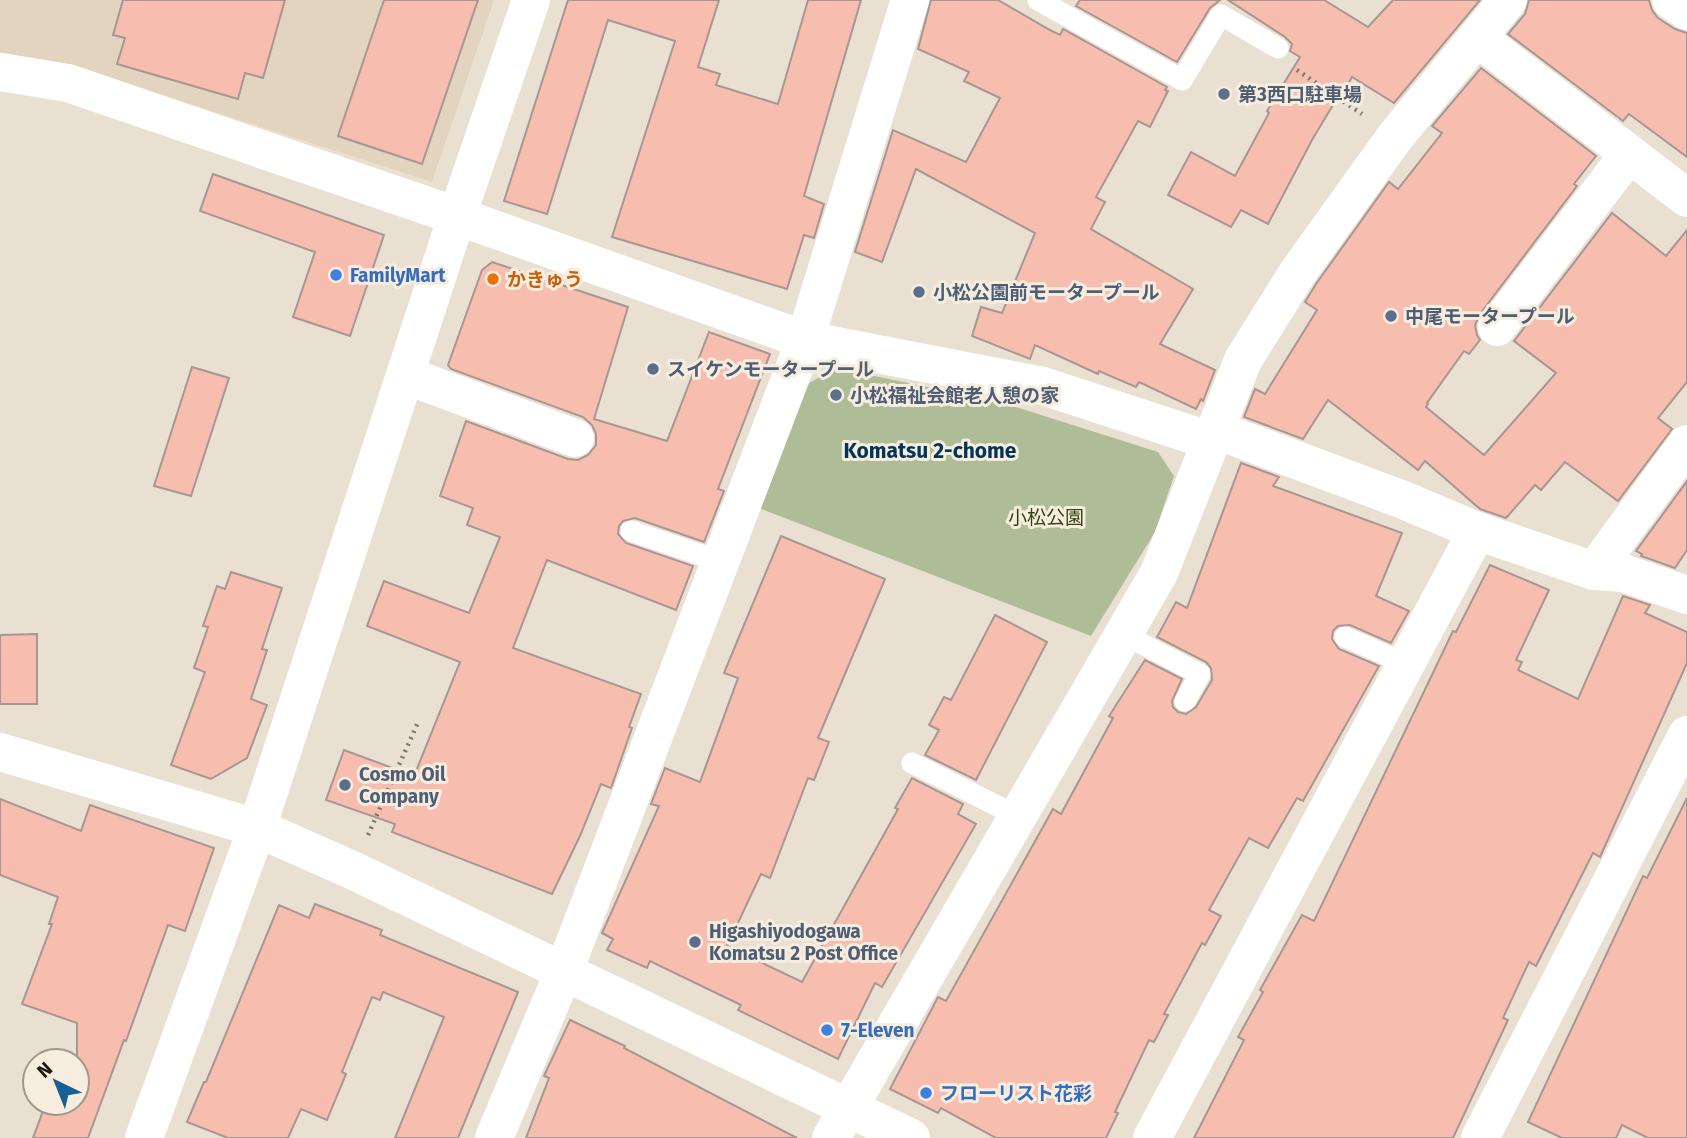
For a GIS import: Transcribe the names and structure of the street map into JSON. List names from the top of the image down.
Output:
{
  "districts": ["Komatsu 2-chome"],
  "parks": ["小松公園"],
  "places": [
    "第3西口駐車場",
    "FamilyMart",
    "かきゅう",
    "小松公園前モータープール",
    "中尾モータープール",
    "スイケンモータープール",
    "小松福祉会館老人憩の家",
    "Cosmo Oil Company",
    "Higashiyodogawa Komatsu 2 Post Office",
    "7-Eleven",
    "フローリスト花彩"
  ],
  "north": "top left"
}
